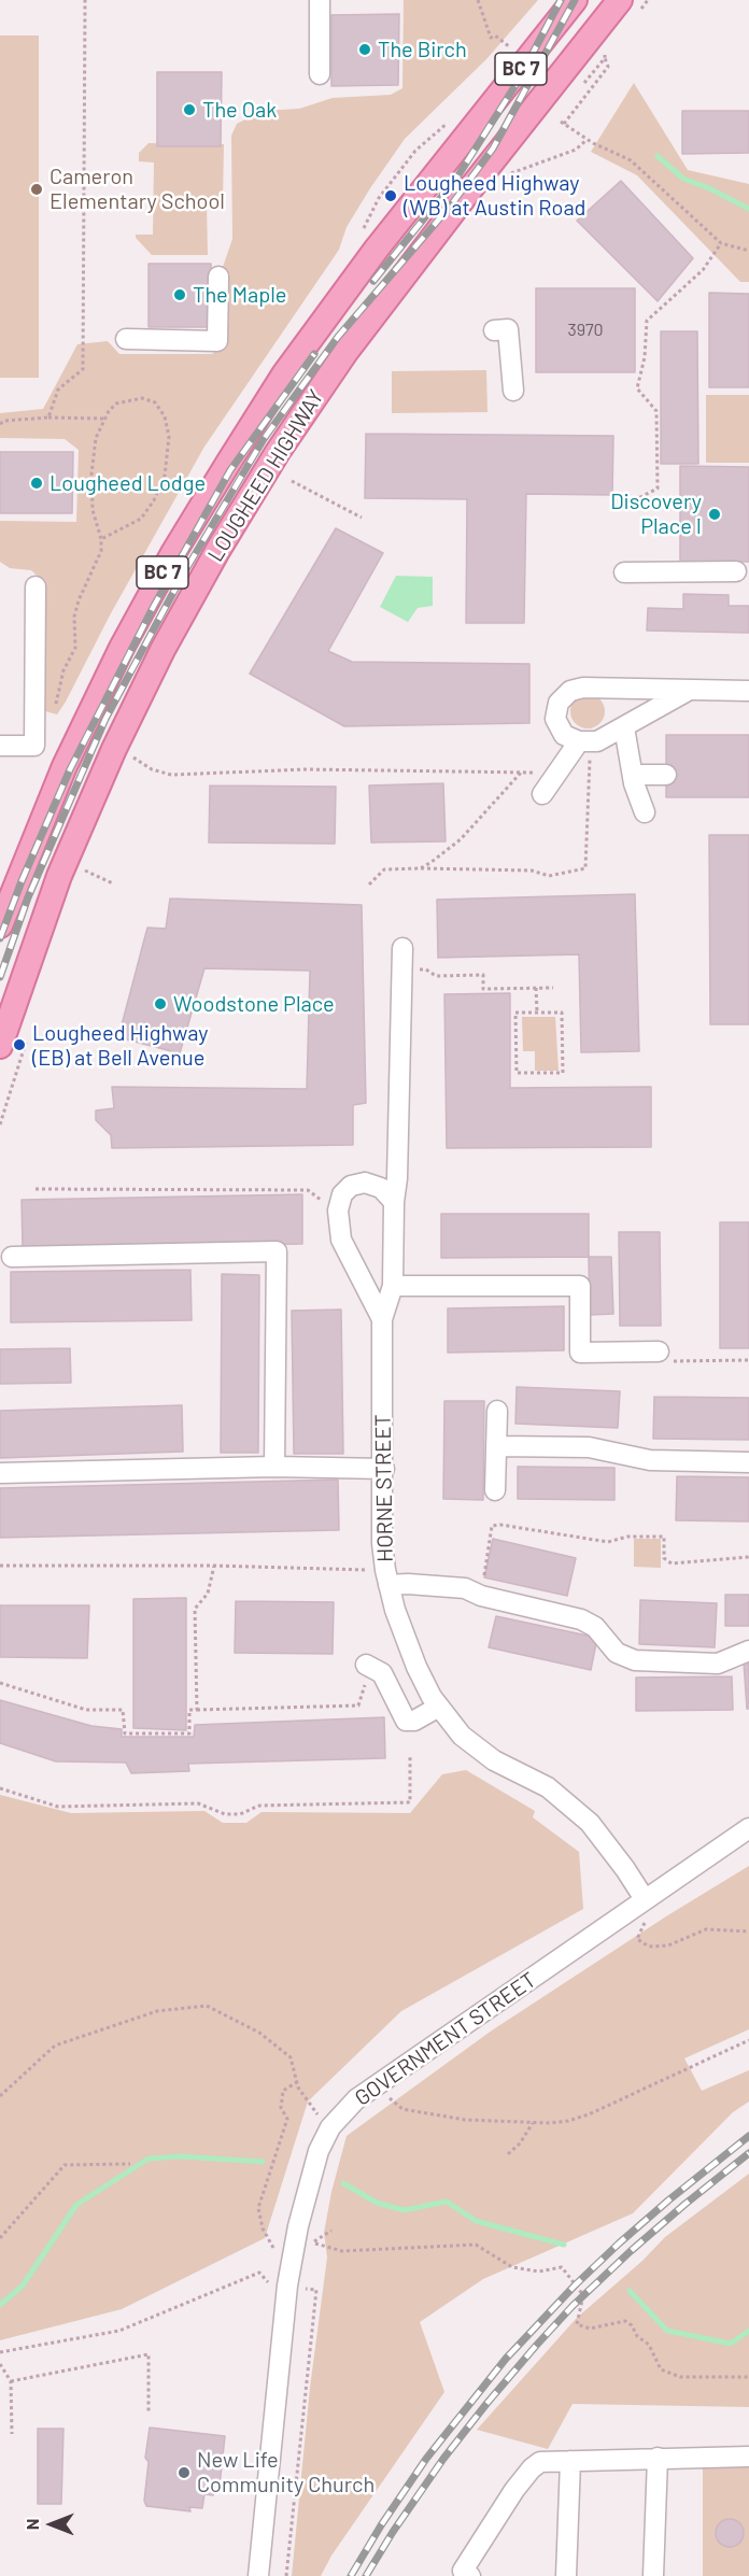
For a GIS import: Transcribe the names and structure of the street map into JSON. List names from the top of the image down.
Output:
{
  "streets": {
    "main road": ["BC 7", "LOUGHEED HIGHWAY"],
    "street": ["HORNE STREET", "GOVERNMENT STREET"]
  },
  "crossings": [
    ["HORNE STREET", "GOVERNMENT STREET"]
  ],
  "places": [
    "The Birch",
    "The Oak",
    "Cameron Elementary School",
    "Lougheed Highway (WB) at Austin Road",
    "The Maple",
    "Lougheed Lodge",
    "Discovery Place I",
    "Woodstone Place",
    "Lougheed Highway (EB) at Bell Avenue",
    "New Life Community Church"
  ],
  "house_numbers": ["3970"],
  "north": "left"
}
